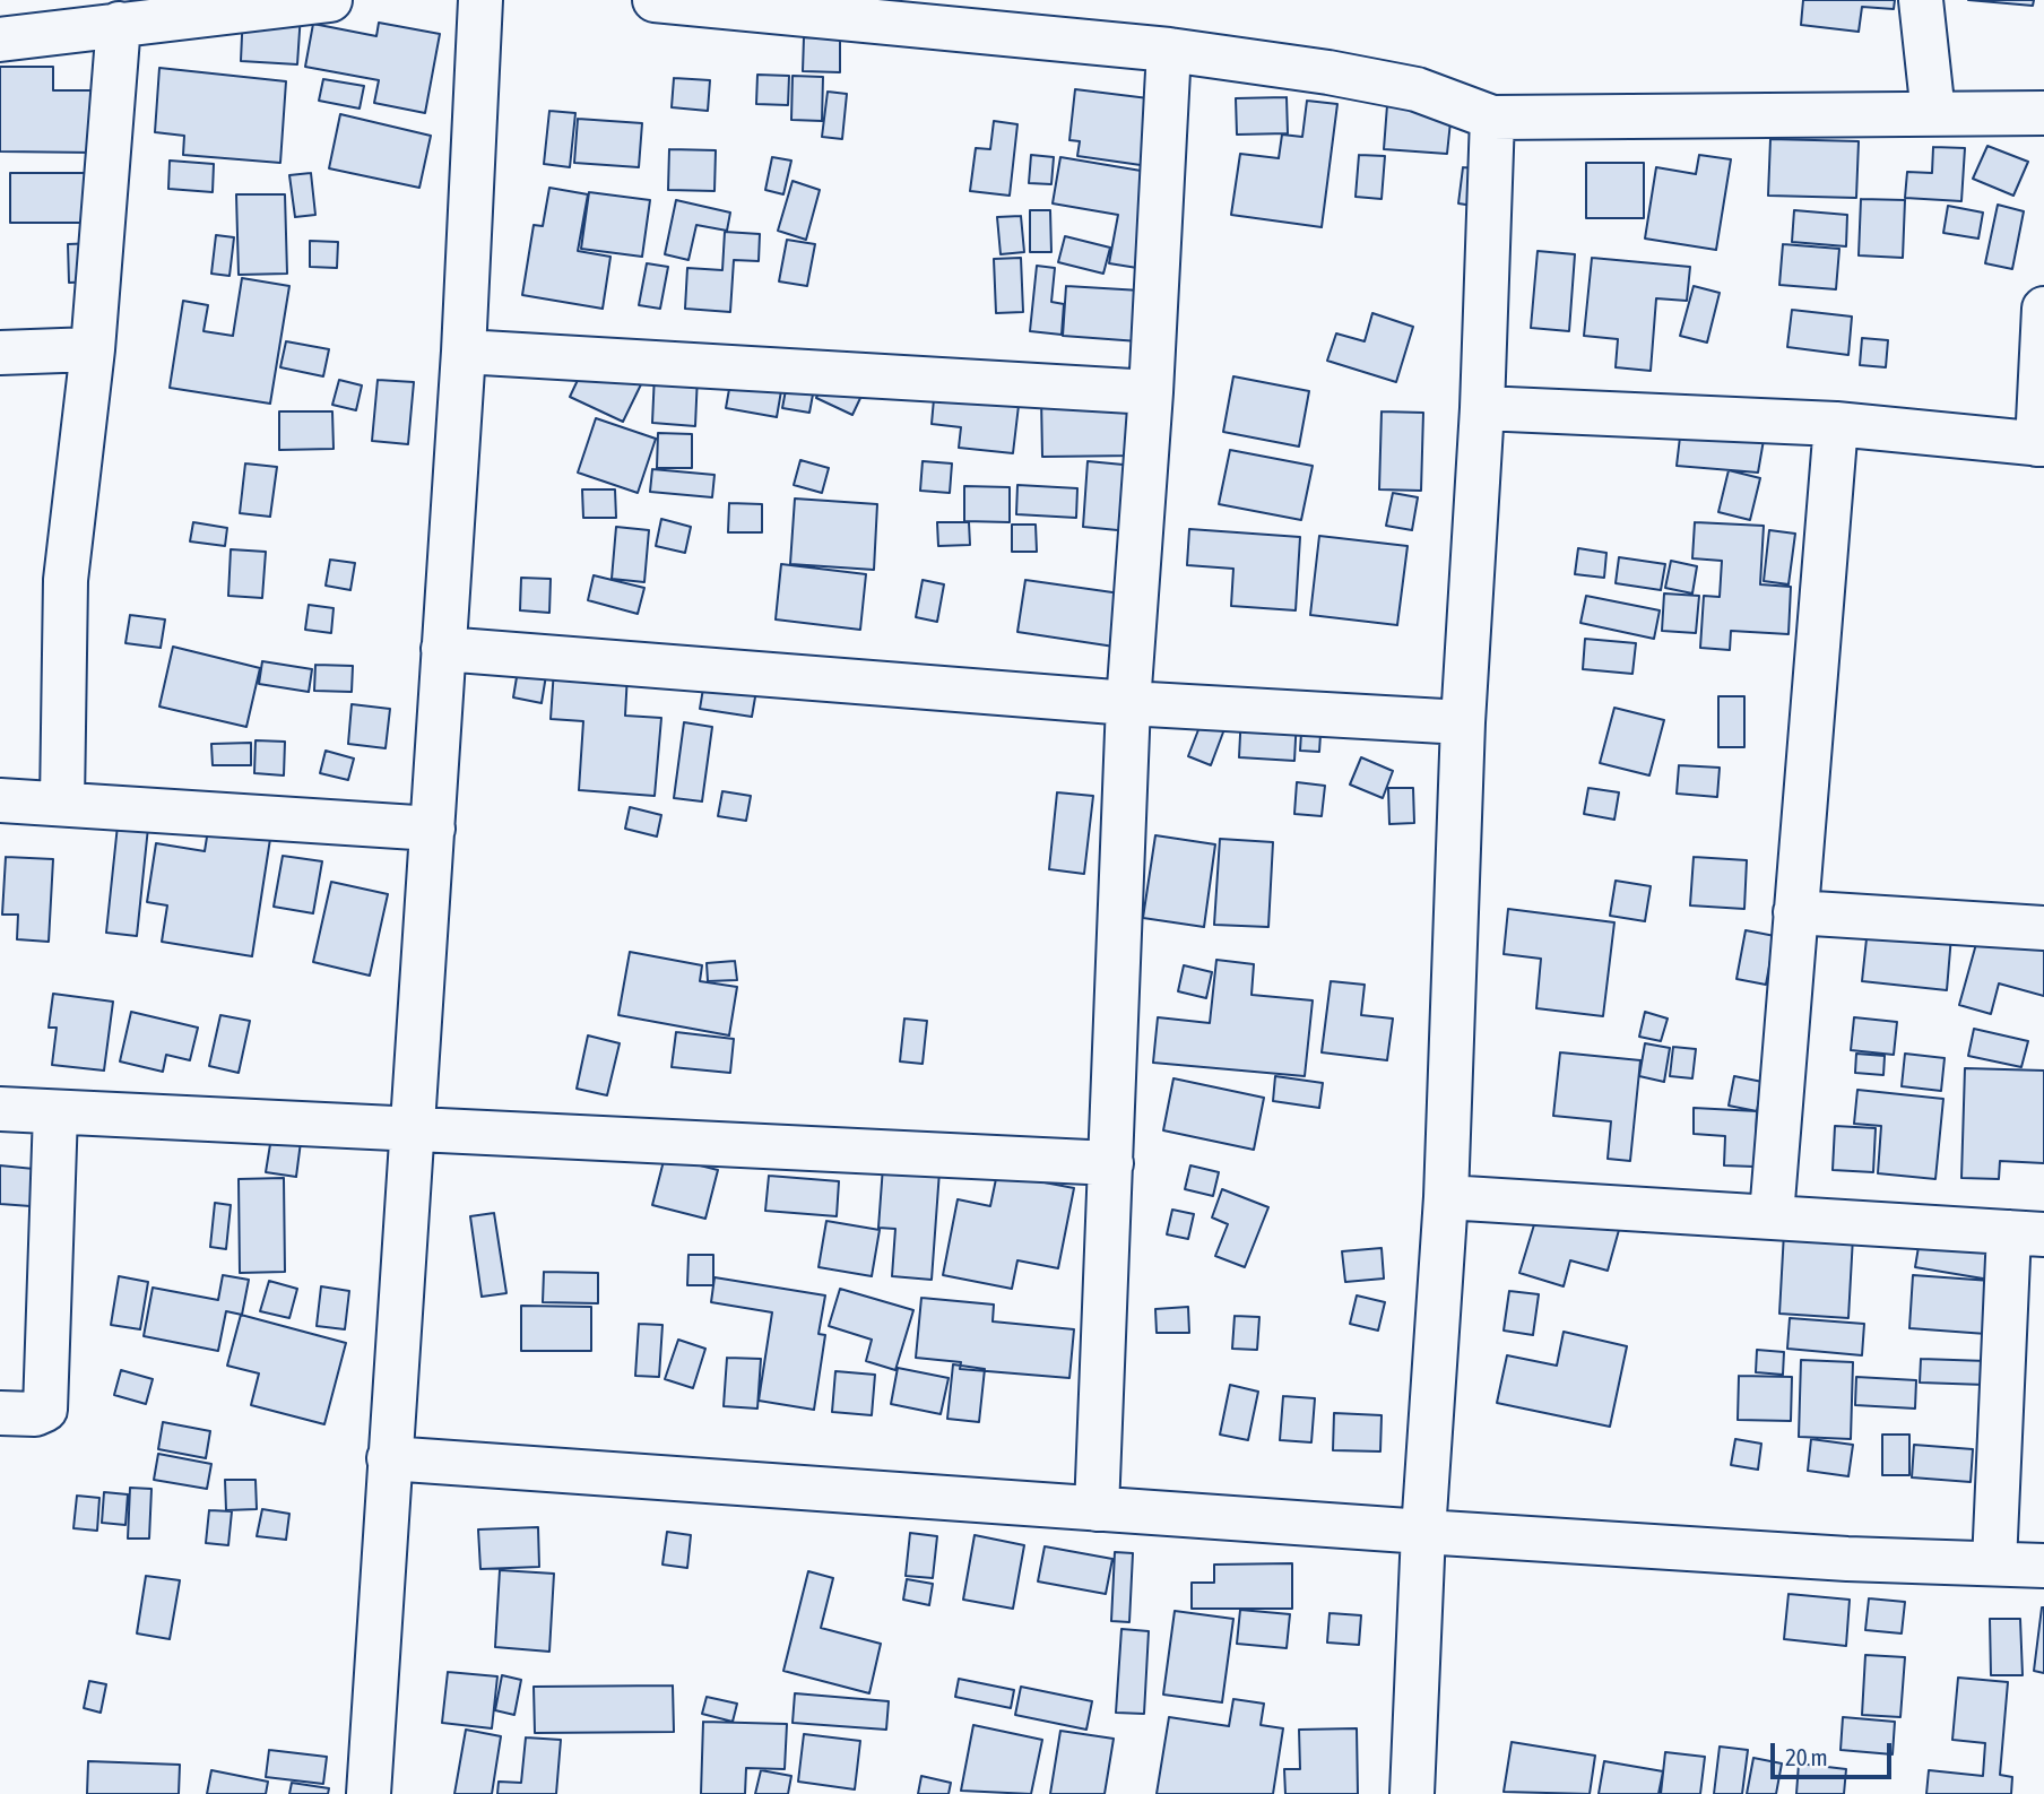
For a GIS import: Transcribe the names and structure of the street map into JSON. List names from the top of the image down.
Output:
{
  "scale_bar": "20 m"
}
